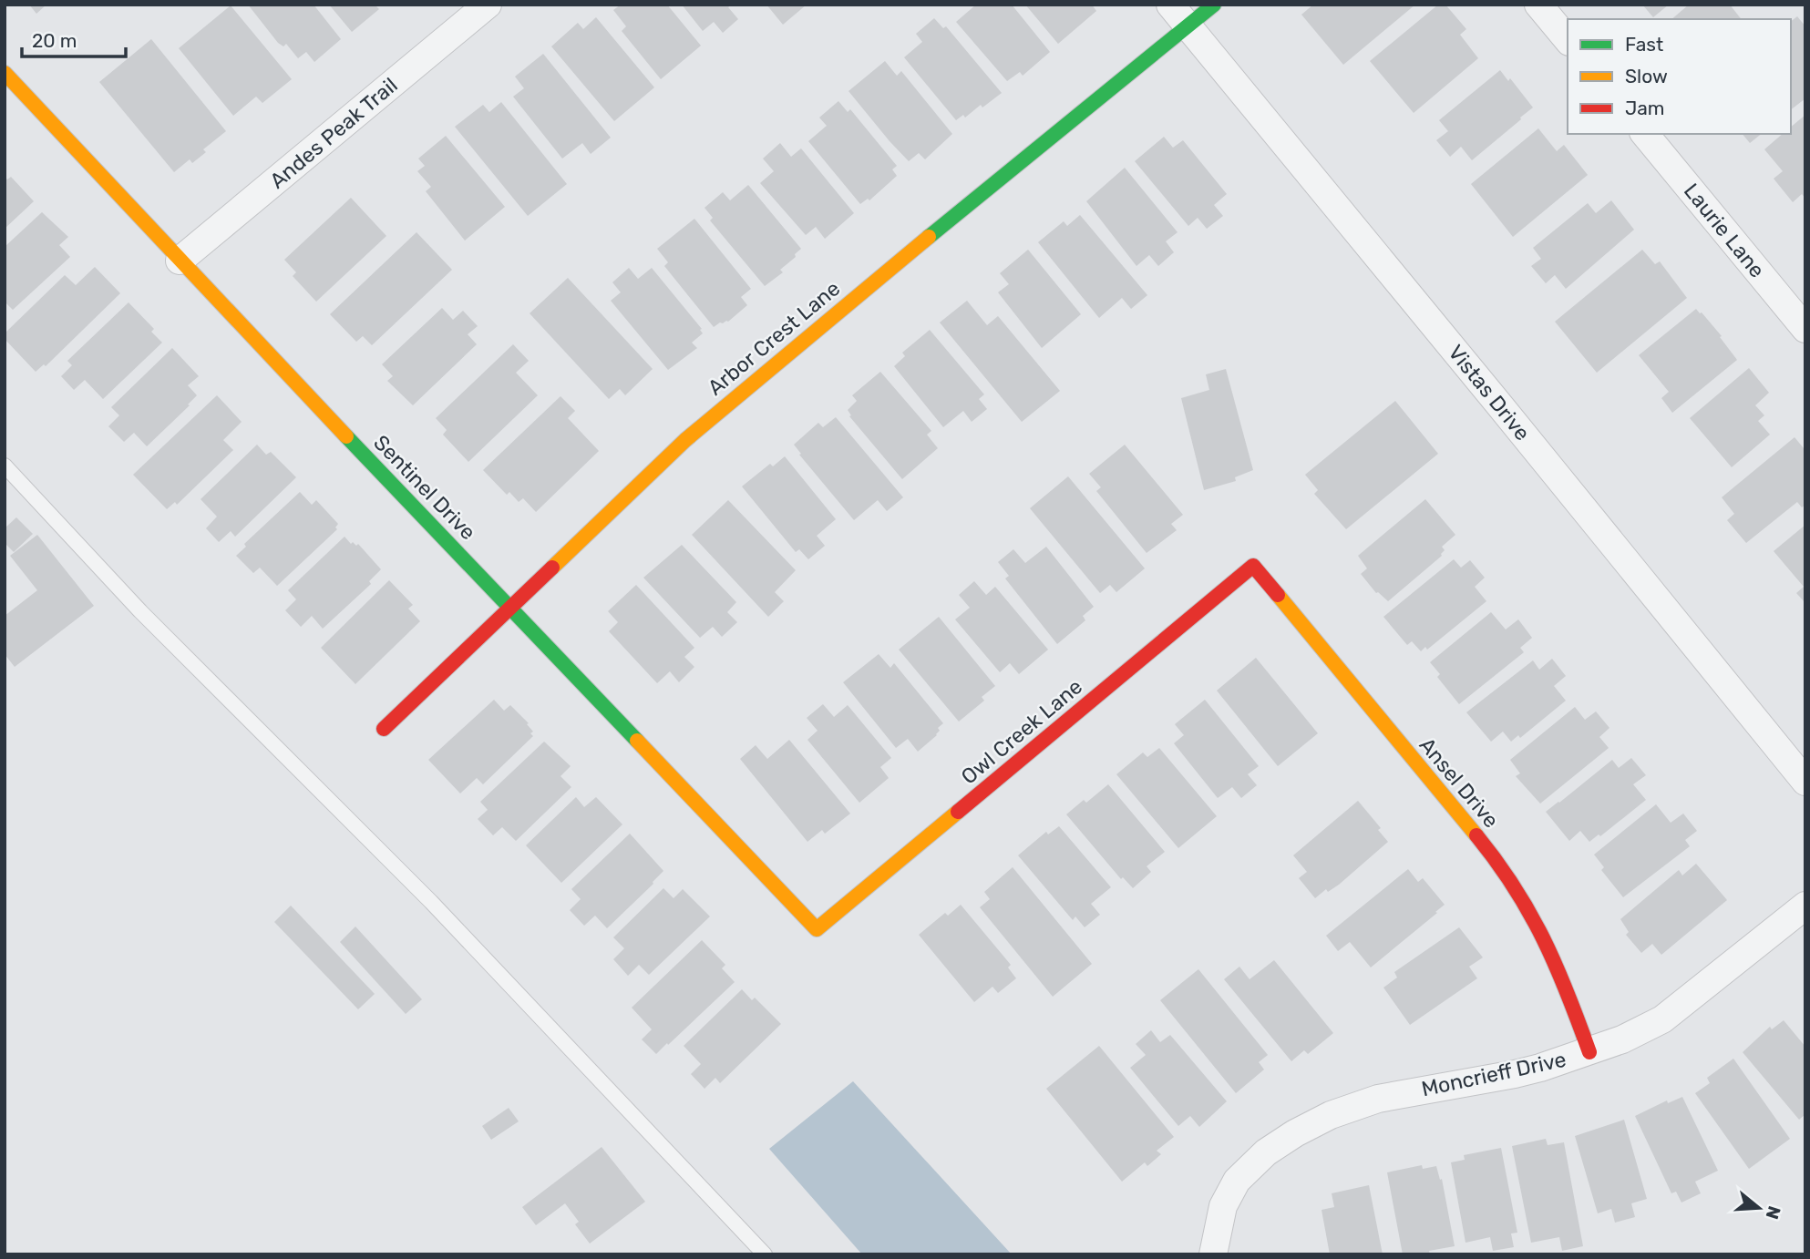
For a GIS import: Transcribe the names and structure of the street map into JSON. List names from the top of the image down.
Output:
{
  "streets": {
    "street": [
      "Andes Peak Trail",
      "Laurie Lane",
      "Arbor Crest Lane",
      "Vistas Drive",
      "Sentinel Drive",
      "Owl Creek Lane",
      "Ansel Drive",
      "Moncrieff Drive"
    ]
  },
  "crossings": [
    ["Andes Peak Trail", "Sentinel Drive"],
    ["Arbor Crest Lane", "Vistas Drive"],
    ["Arbor Crest Lane", "Sentinel Drive"],
    ["Sentinel Drive", "Owl Creek Lane"],
    ["Owl Creek Lane", "Ansel Drive"],
    ["Ansel Drive", "Moncrieff Drive"]
  ],
  "legend": ["Fast", "Slow", "Jam"],
  "scale_bar": "20 m",
  "north": "right"
}
